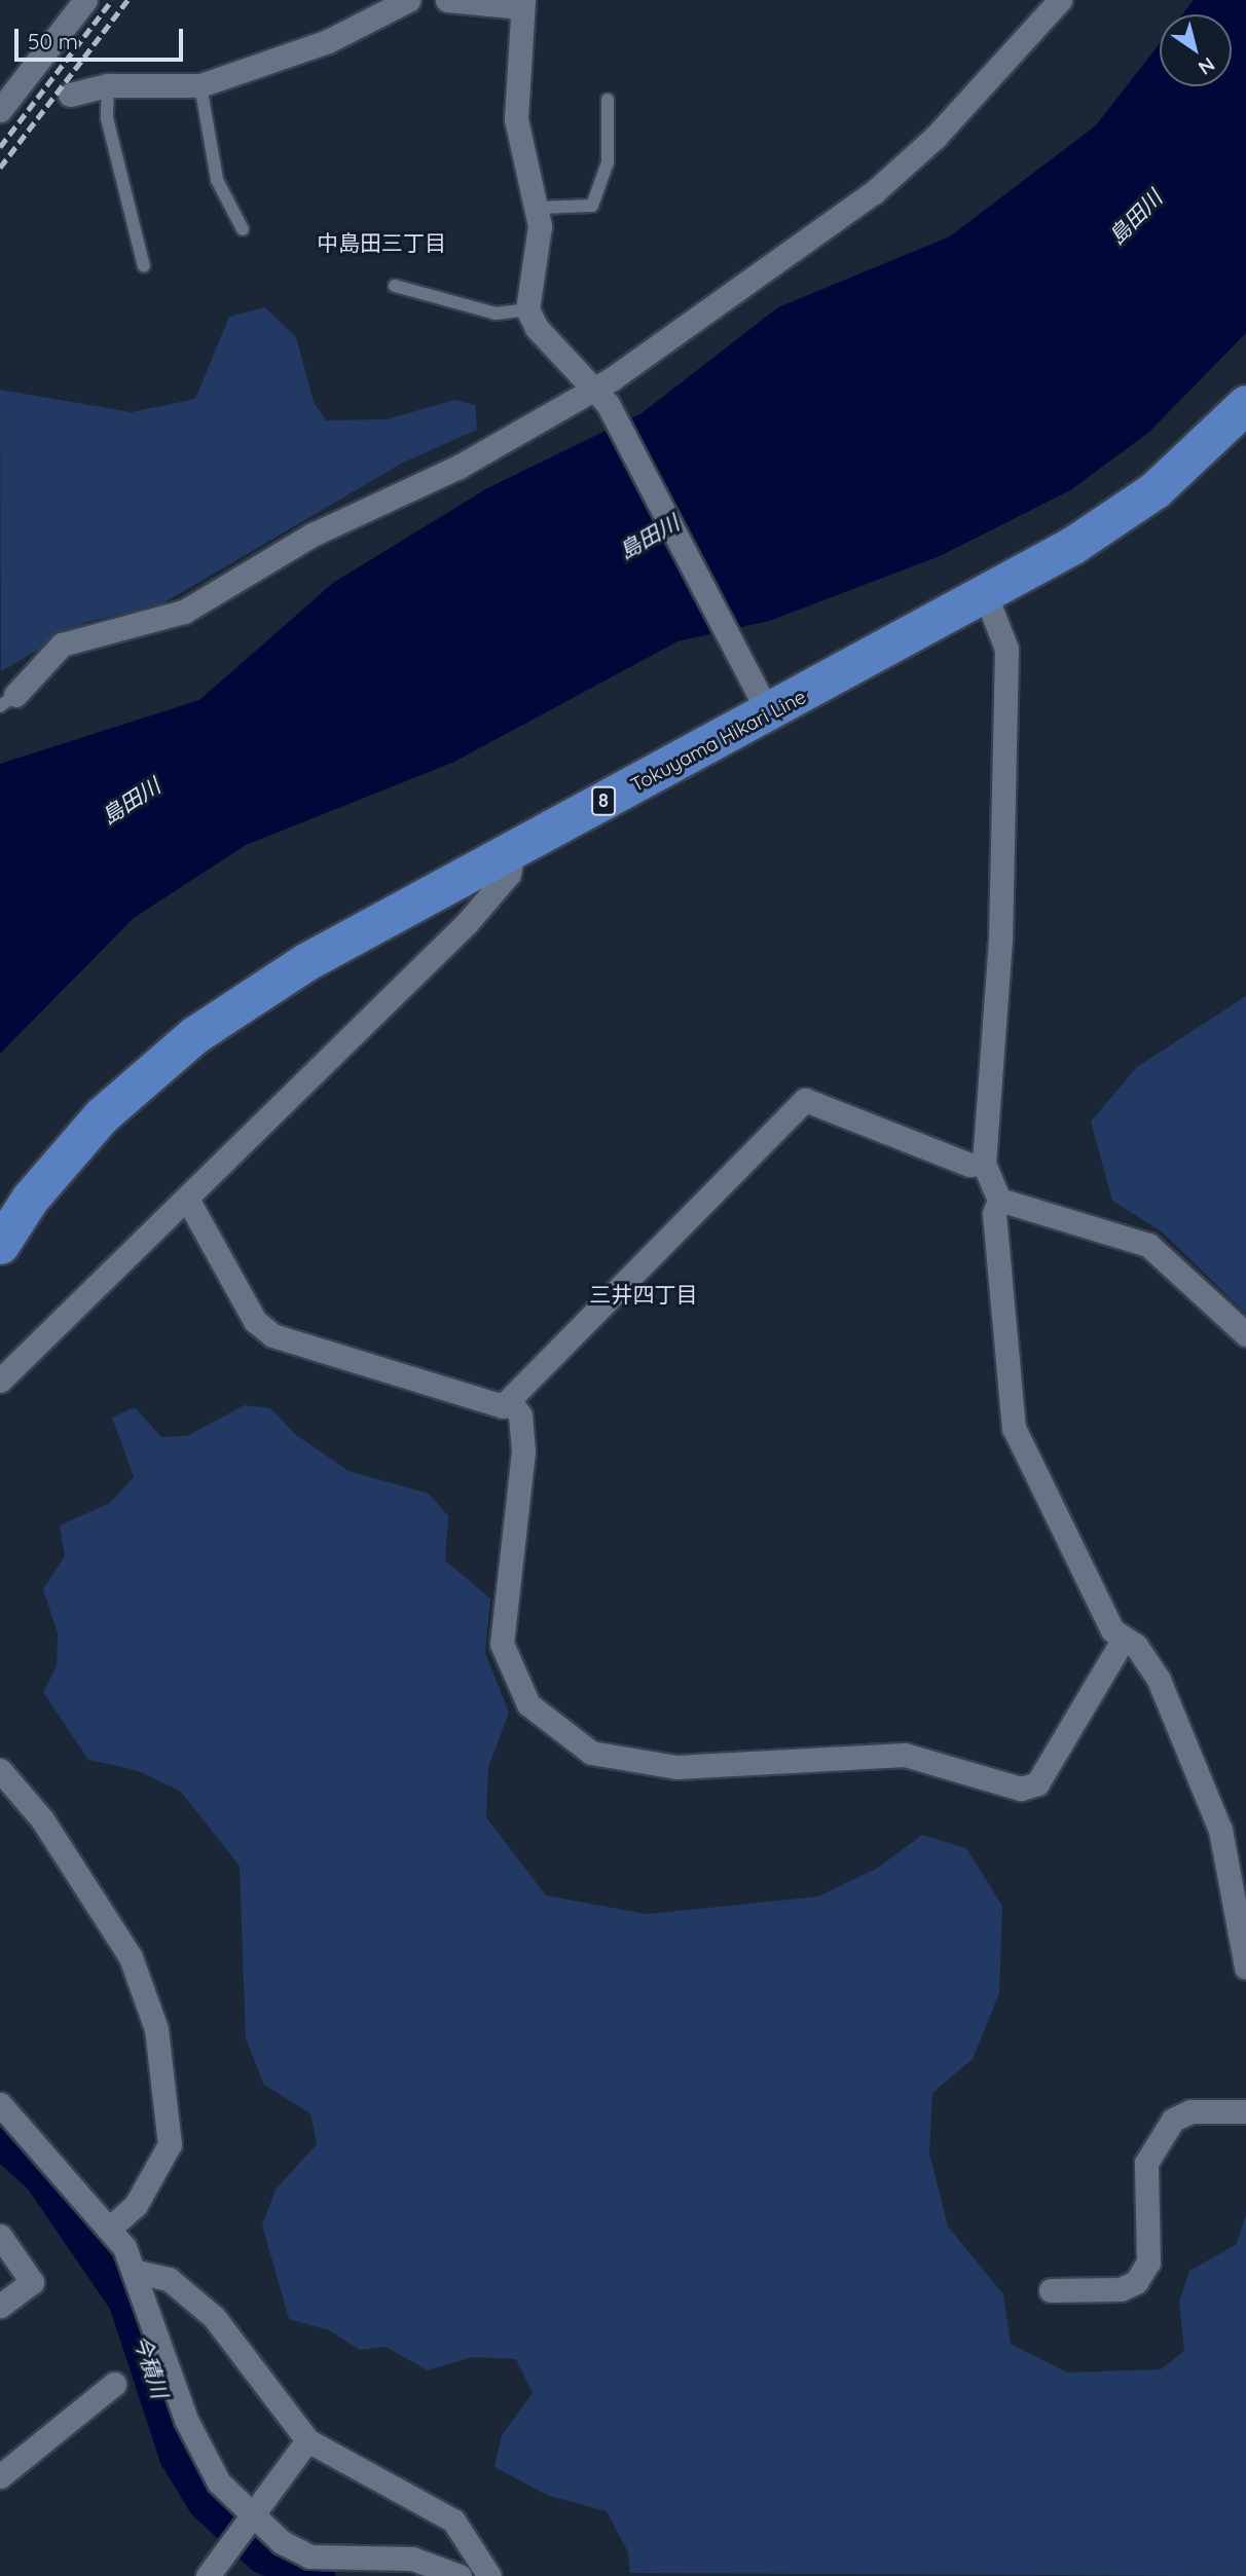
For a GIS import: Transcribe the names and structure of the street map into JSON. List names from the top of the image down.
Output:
{
  "streets": {
    "main road": ["Tokuyama Hikari Line", "8"]
  },
  "districts": ["中島田三丁目", "三井四丁目"],
  "water": ["島田川", "今積川"],
  "scale_bar": "50 m",
  "north": "bottom right"
}
